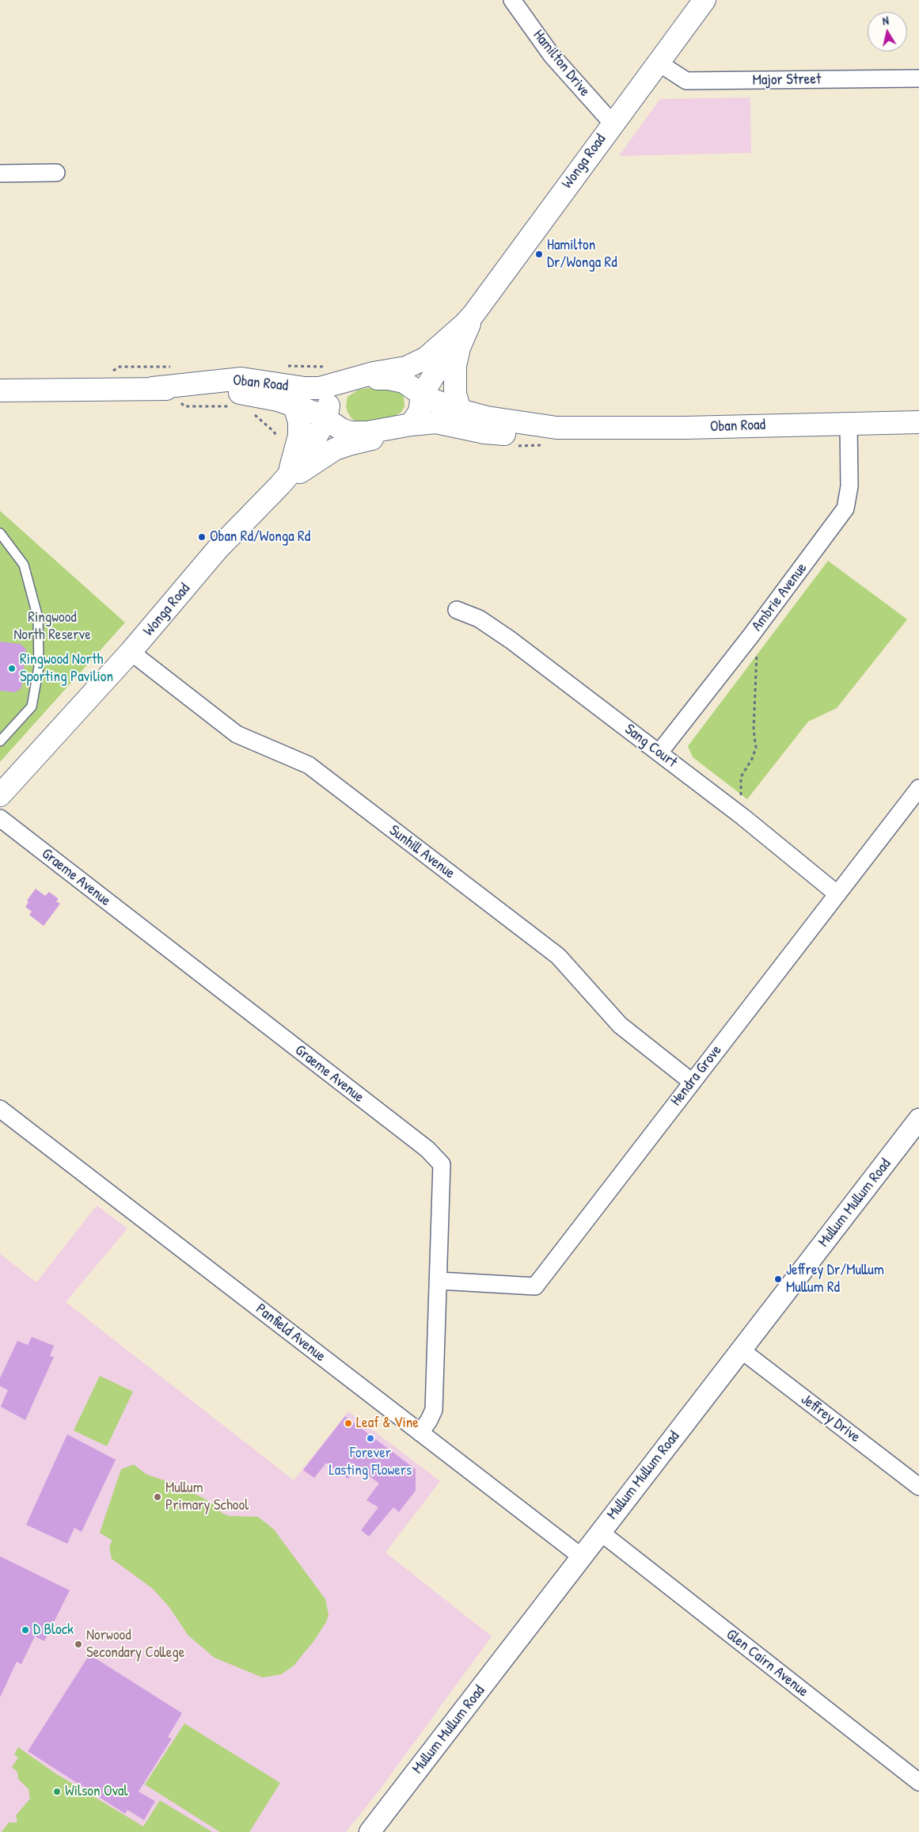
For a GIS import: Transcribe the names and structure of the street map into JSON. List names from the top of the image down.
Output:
{
  "streets": {
    "main road": ["Wonga Road", "Oban Road"],
    "street": [
      "Hamilton Drive",
      "Major Street",
      "Ambrie Avenue",
      "Sang Court",
      "Sunhill Avenue",
      "Graeme Avenue",
      "Hendra Grove",
      "Mullum Mullum Road",
      "Panfield Avenue",
      "Jeffrey Drive",
      "Glen Cairn Avenue"
    ]
  },
  "crossings": [
    ["Hamilton Drive", "Wonga Road"],
    ["Major Street", "Wonga Road"],
    ["Wonga Road", "Oban Road"],
    ["Wonga Road", "Sunhill Avenue"],
    ["Oban Road", "Ambrie Avenue"],
    ["Ambrie Avenue", "Sang Court"],
    ["Sang Court", "Hendra Grove"],
    ["Sunhill Avenue", "Hendra Grove"],
    ["Graeme Avenue", "Hendra Grove"],
    ["Graeme Avenue", "Panfield Avenue"],
    ["Mullum Mullum Road", "Panfield Avenue"],
    ["Mullum Mullum Road", "Jeffrey Drive"],
    ["Mullum Mullum Road", "Glen Cairn Avenue"]
  ],
  "parks": ["Ringwood North Reserve"],
  "places": [
    "Hamilton Dr/Wonga Rd",
    "Oban Rd/Wonga Rd",
    "Ringwood North Sporting Pavilion",
    "Jeffrey Dr/Mullum Mullum Rd",
    "Leaf & Vine",
    "Forever Lasting Flowers",
    "Mullum Primary School",
    "D Block",
    "Norwood Secondary College",
    "Wilson Oval"
  ],
  "north": "top"
}
